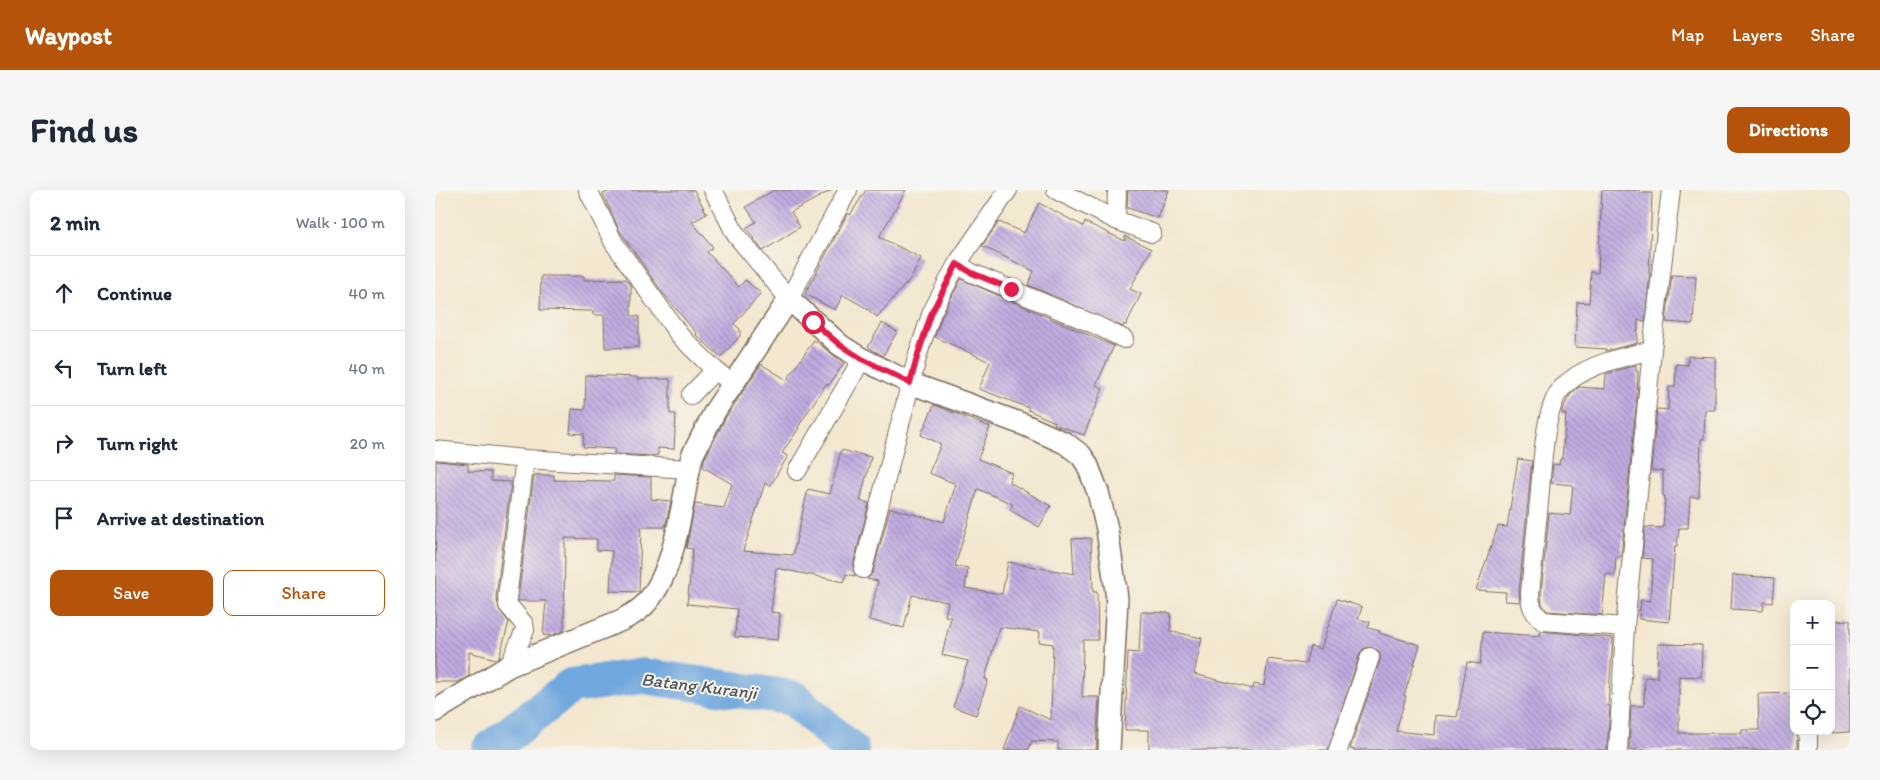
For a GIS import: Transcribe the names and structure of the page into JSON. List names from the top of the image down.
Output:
{
  "water": ["Batang Kuranji"],
  "page": {
    "header": "Waypost",
    "nav": ["Map", "Layers", "Share"],
    "buttons": [
      "Directions",
      ["Save", "Share"]
    ],
    "title": "Find us",
    "heading": ["2 min", "Walk · 100 m"],
    "list": [
      ["Continue", "40 m"],
      ["Turn left", "40 m"],
      ["Turn right", "20 m"],
      "Arrive at destination"
    ],
    "map_buttons": ["+", "−"]
  }
}
